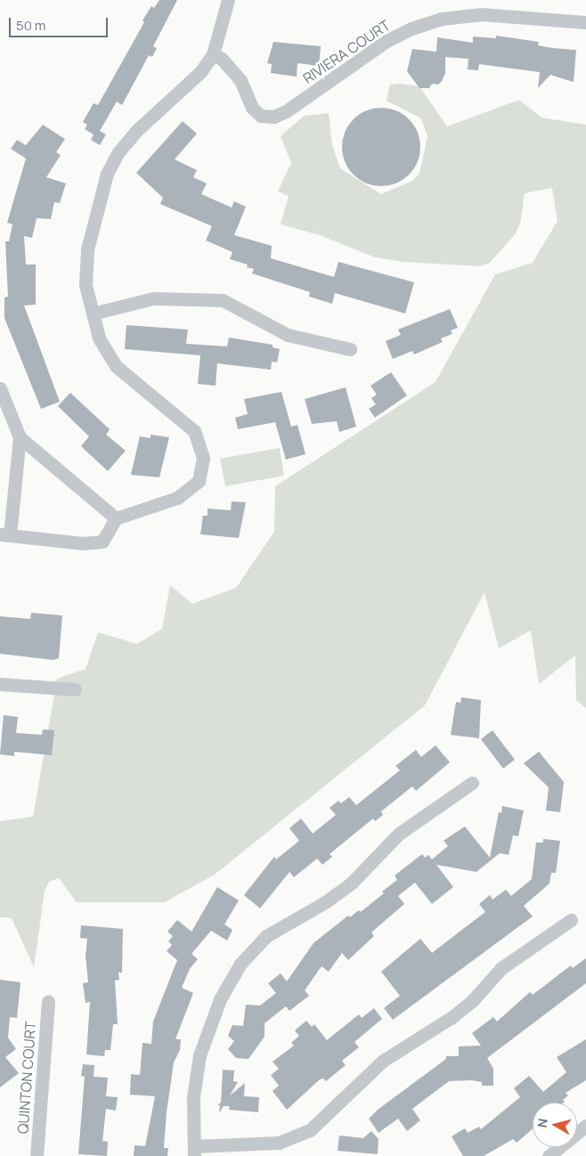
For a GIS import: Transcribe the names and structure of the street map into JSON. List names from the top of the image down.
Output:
{
  "streets": {
    "street": ["RIVIERA COURT", "QUINTON COURT"]
  },
  "scale_bar": "50 m",
  "north": "left"
}
